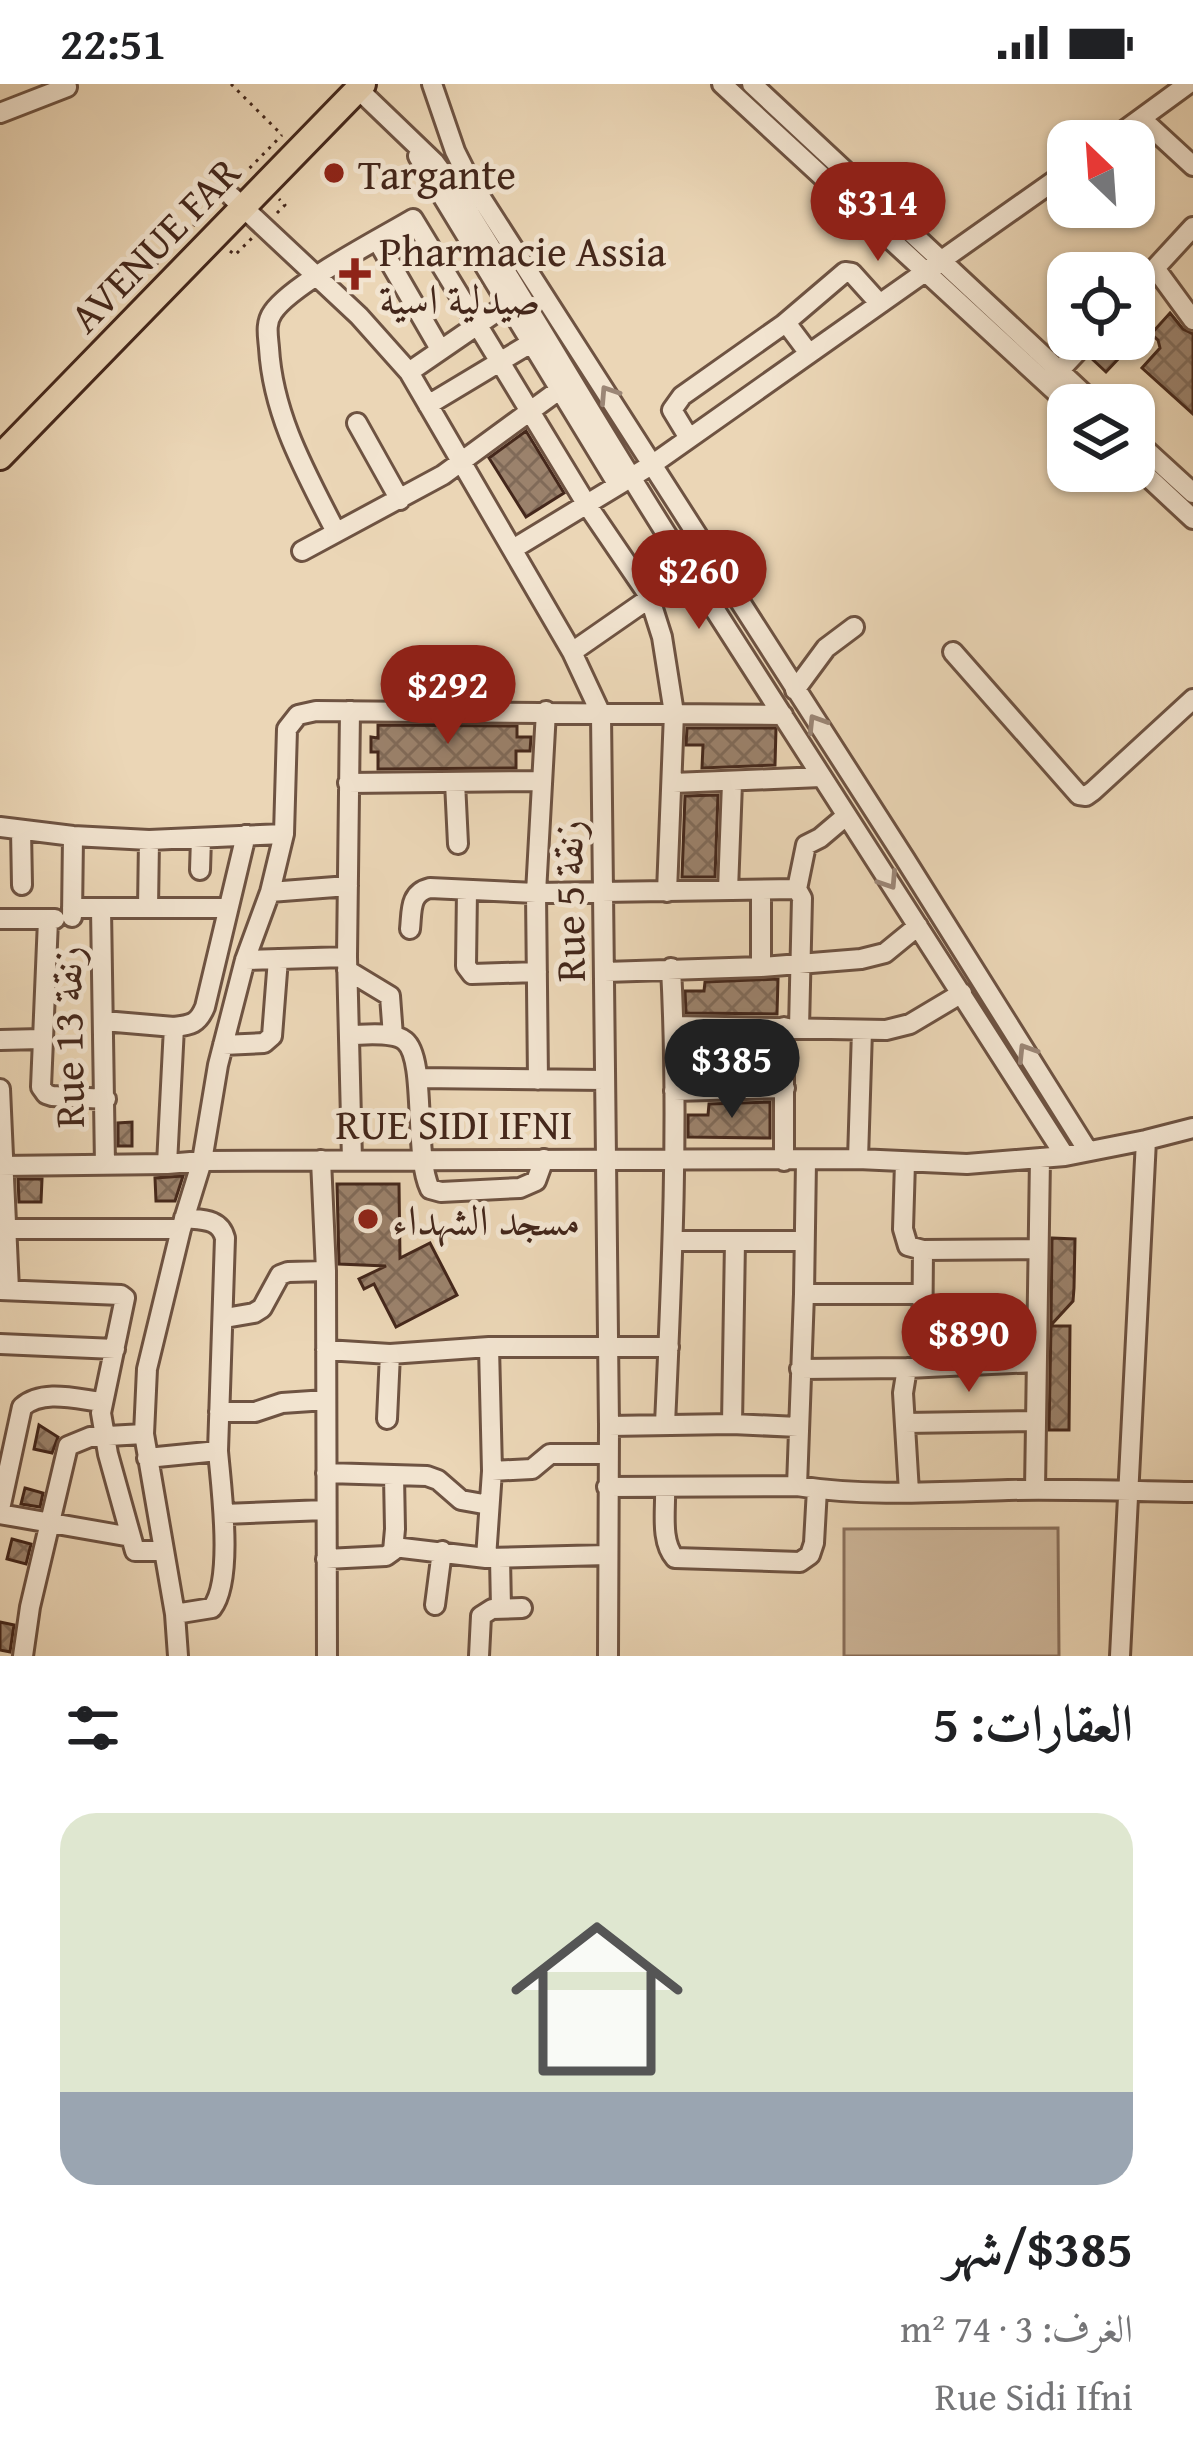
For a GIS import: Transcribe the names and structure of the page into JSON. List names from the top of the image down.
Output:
{
  "streets": {
    "main road": ["AVENUE FAR"],
    "street": ["Rue 5 زنقة", "Rue 13 زنقة", "RUE SIDI IFNI"]
  },
  "crossings": [
    ["AVENUE FAR", "Rue 5 زنقة"],
    ["Rue 5 زنقة", "RUE SIDI IFNI"],
    ["Rue 13 زنقة", "RUE SIDI IFNI"]
  ],
  "places": {
    "other": ["Targante", "مسجد الشهداء"],
    "health": ["Pharmacie Assia صيدلية اسية"]
  },
  "north": "top left",
  "page": {
    "status": "22:51",
    "price": [
      "$314",
      "$260",
      "$292",
      "$385",
      "$890"
    ],
    "heading": "العقارات: 5",
    "list": [
      {
        "name": "$385/شهر",
        "note": "الغرف: 3 · 74 m² · Rue Sidi Ifni"
      }
    ]
  }
}
